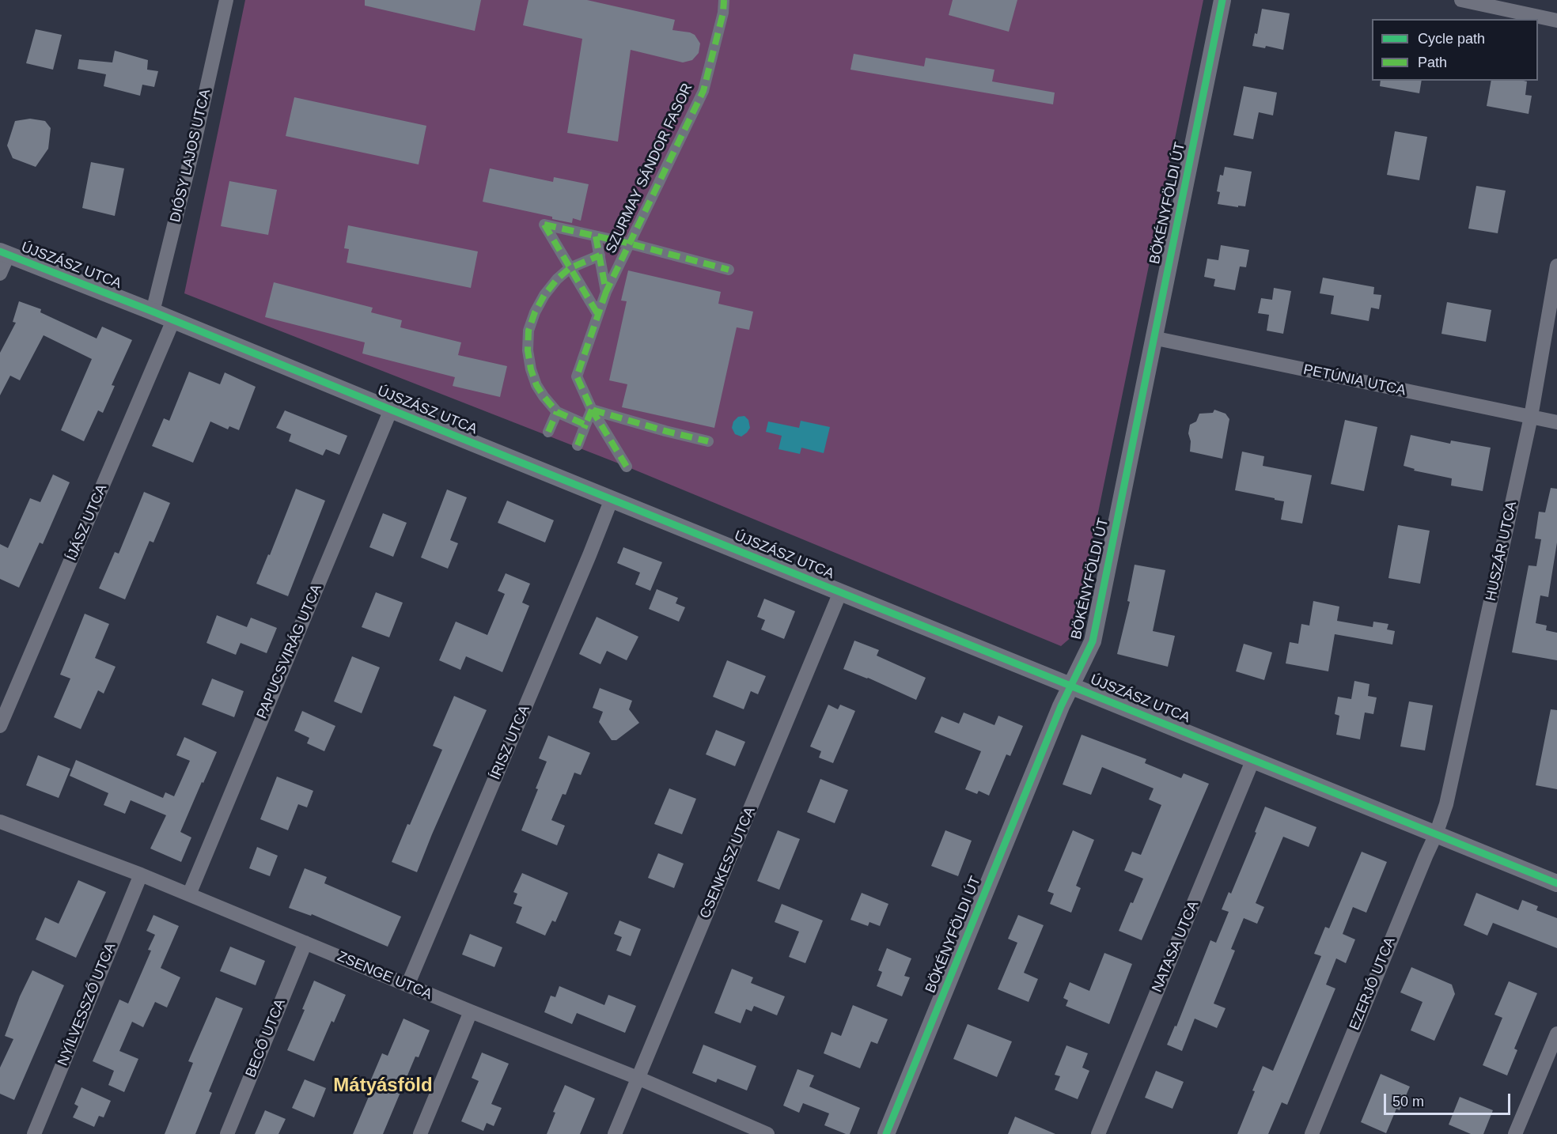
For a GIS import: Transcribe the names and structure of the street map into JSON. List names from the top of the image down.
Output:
{
  "streets": {
    "street": [
      "DIÓSY LAJOS UTCA",
      "SZURMAY SÁNDOR FASOR",
      "BÖKÉNYFÖLDI ÚT",
      "ÚJSZÁSZ UTCA",
      "PETÚNIA UTCA",
      "ÍJÁSZ UTCA",
      "HUSZÁR UTCA",
      "PAPUCSVIRÁG UTCA",
      "ÍRISZ UTCA",
      "CSENKESZ UTCA",
      "NATASA UTCA",
      "ZSENGE UTCA",
      "EZERJÓ UTCA",
      "NYÍLVESSZŐ UTCA",
      "BECŐ UTCA"
    ]
  },
  "crossings": [
    ["DIÓSY LAJOS UTCA", "ÚJSZÁSZ UTCA"],
    ["BÖKÉNYFÖLDI ÚT", "ÚJSZÁSZ UTCA"],
    ["BÖKÉNYFÖLDI ÚT", "PETÚNIA UTCA"],
    ["ÚJSZÁSZ UTCA", "ÍJÁSZ UTCA"],
    ["ÚJSZÁSZ UTCA", "HUSZÁR UTCA"],
    ["ÚJSZÁSZ UTCA", "PAPUCSVIRÁG UTCA"],
    ["ÚJSZÁSZ UTCA", "ÍRISZ UTCA"],
    ["ÚJSZÁSZ UTCA", "CSENKESZ UTCA"],
    ["ÚJSZÁSZ UTCA", "NATASA UTCA"],
    ["ÚJSZÁSZ UTCA", "EZERJÓ UTCA"],
    ["PETÚNIA UTCA", "HUSZÁR UTCA"],
    ["HUSZÁR UTCA", "EZERJÓ UTCA"],
    ["PAPUCSVIRÁG UTCA", "ZSENGE UTCA"],
    ["ÍRISZ UTCA", "ZSENGE UTCA"],
    ["CSENKESZ UTCA", "ZSENGE UTCA"],
    ["ZSENGE UTCA", "NYÍLVESSZŐ UTCA"],
    ["ZSENGE UTCA", "BECŐ UTCA"]
  ],
  "districts": ["Mátyásföld"],
  "legend": ["Cycle path", "Path"],
  "scale_bar": "50 m"
}
